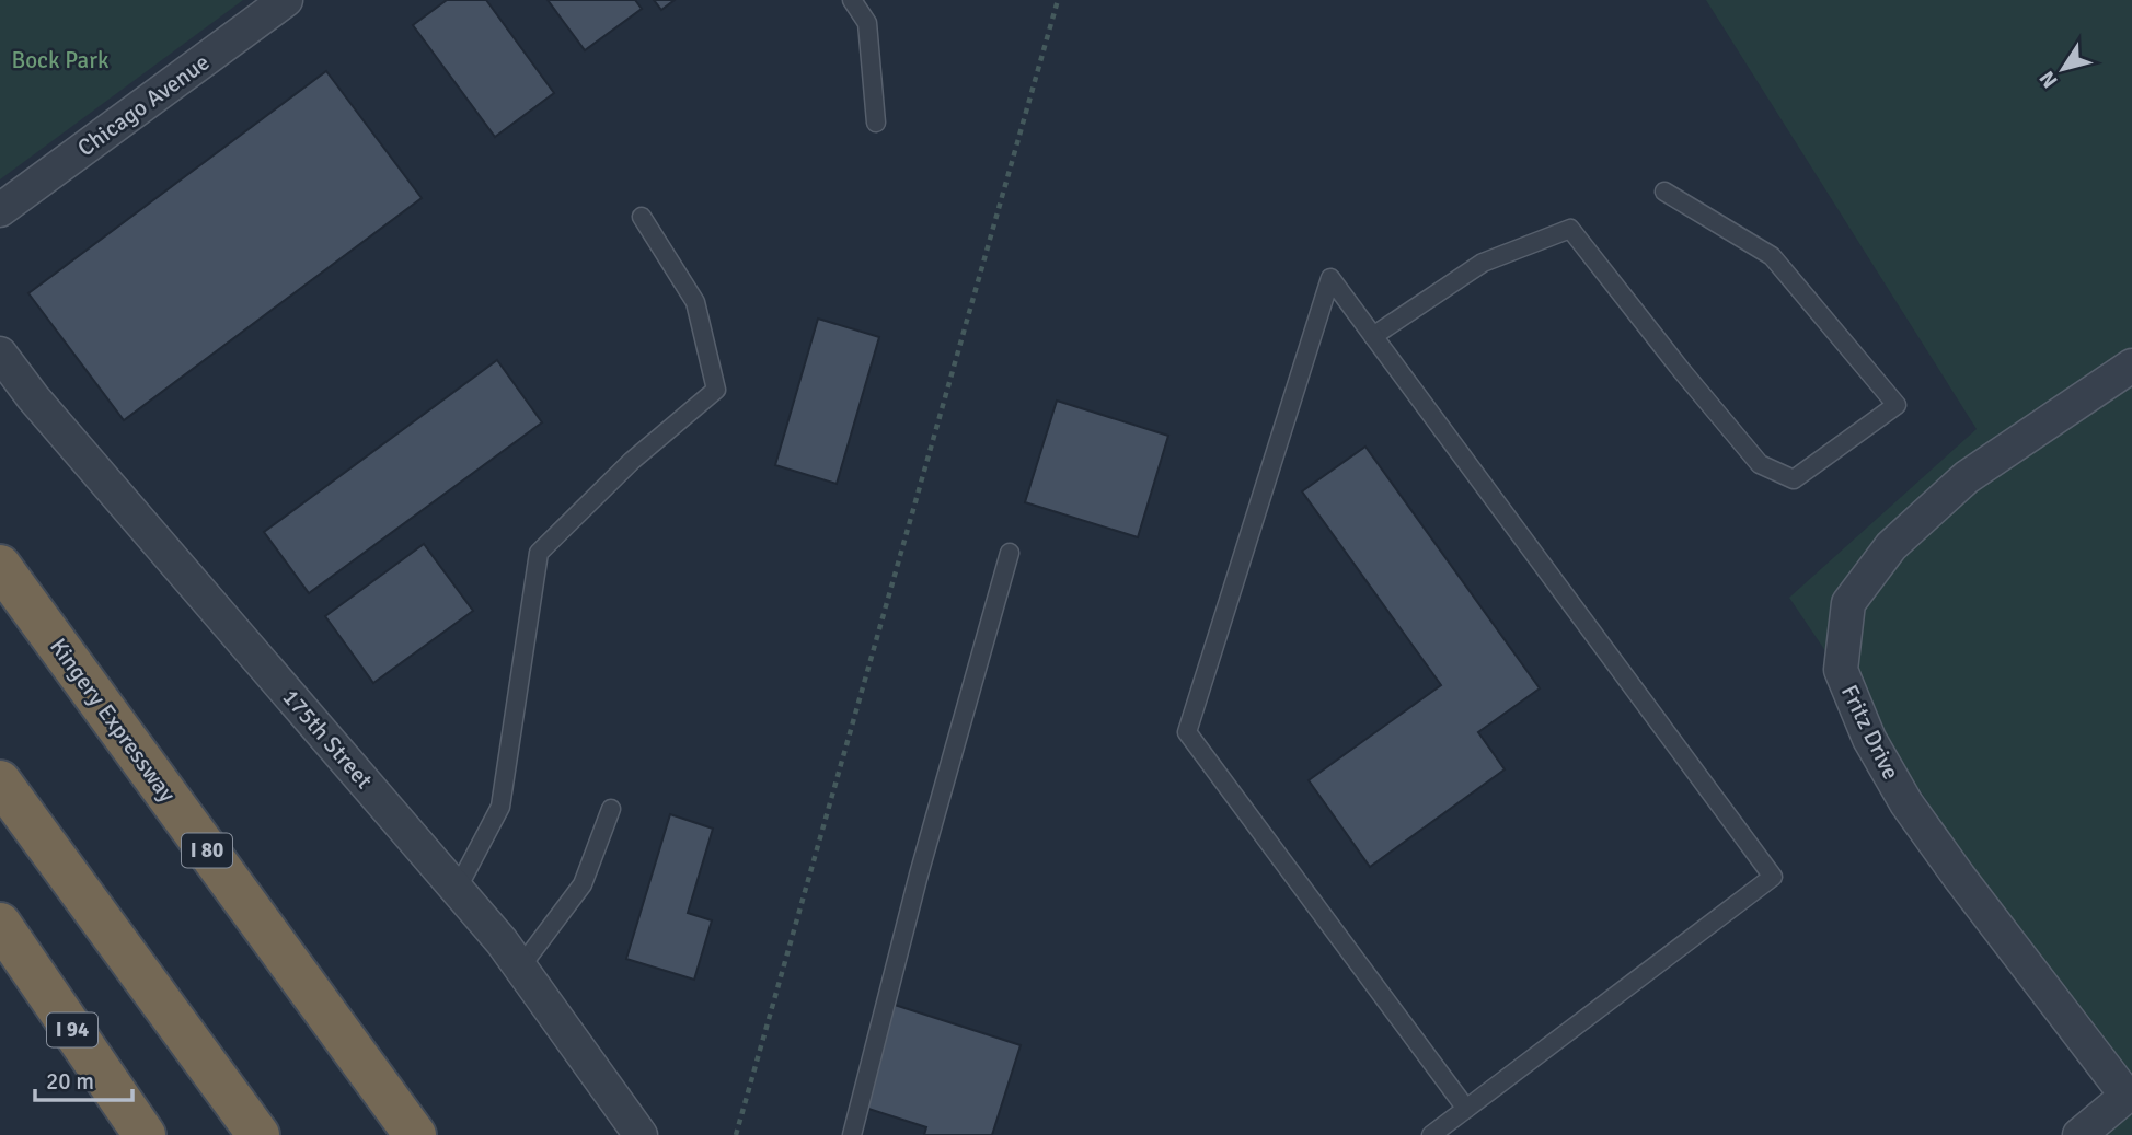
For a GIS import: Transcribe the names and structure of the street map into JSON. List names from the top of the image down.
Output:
{
  "streets": {
    "highway": ["Kingery Expressway", "I 80", "I 94"],
    "street": ["Chicago Avenue", "Fritz Drive", "175th Street"]
  },
  "parks": ["Bock Park"],
  "scale_bar": "20 m",
  "north": "bottom left"
}
